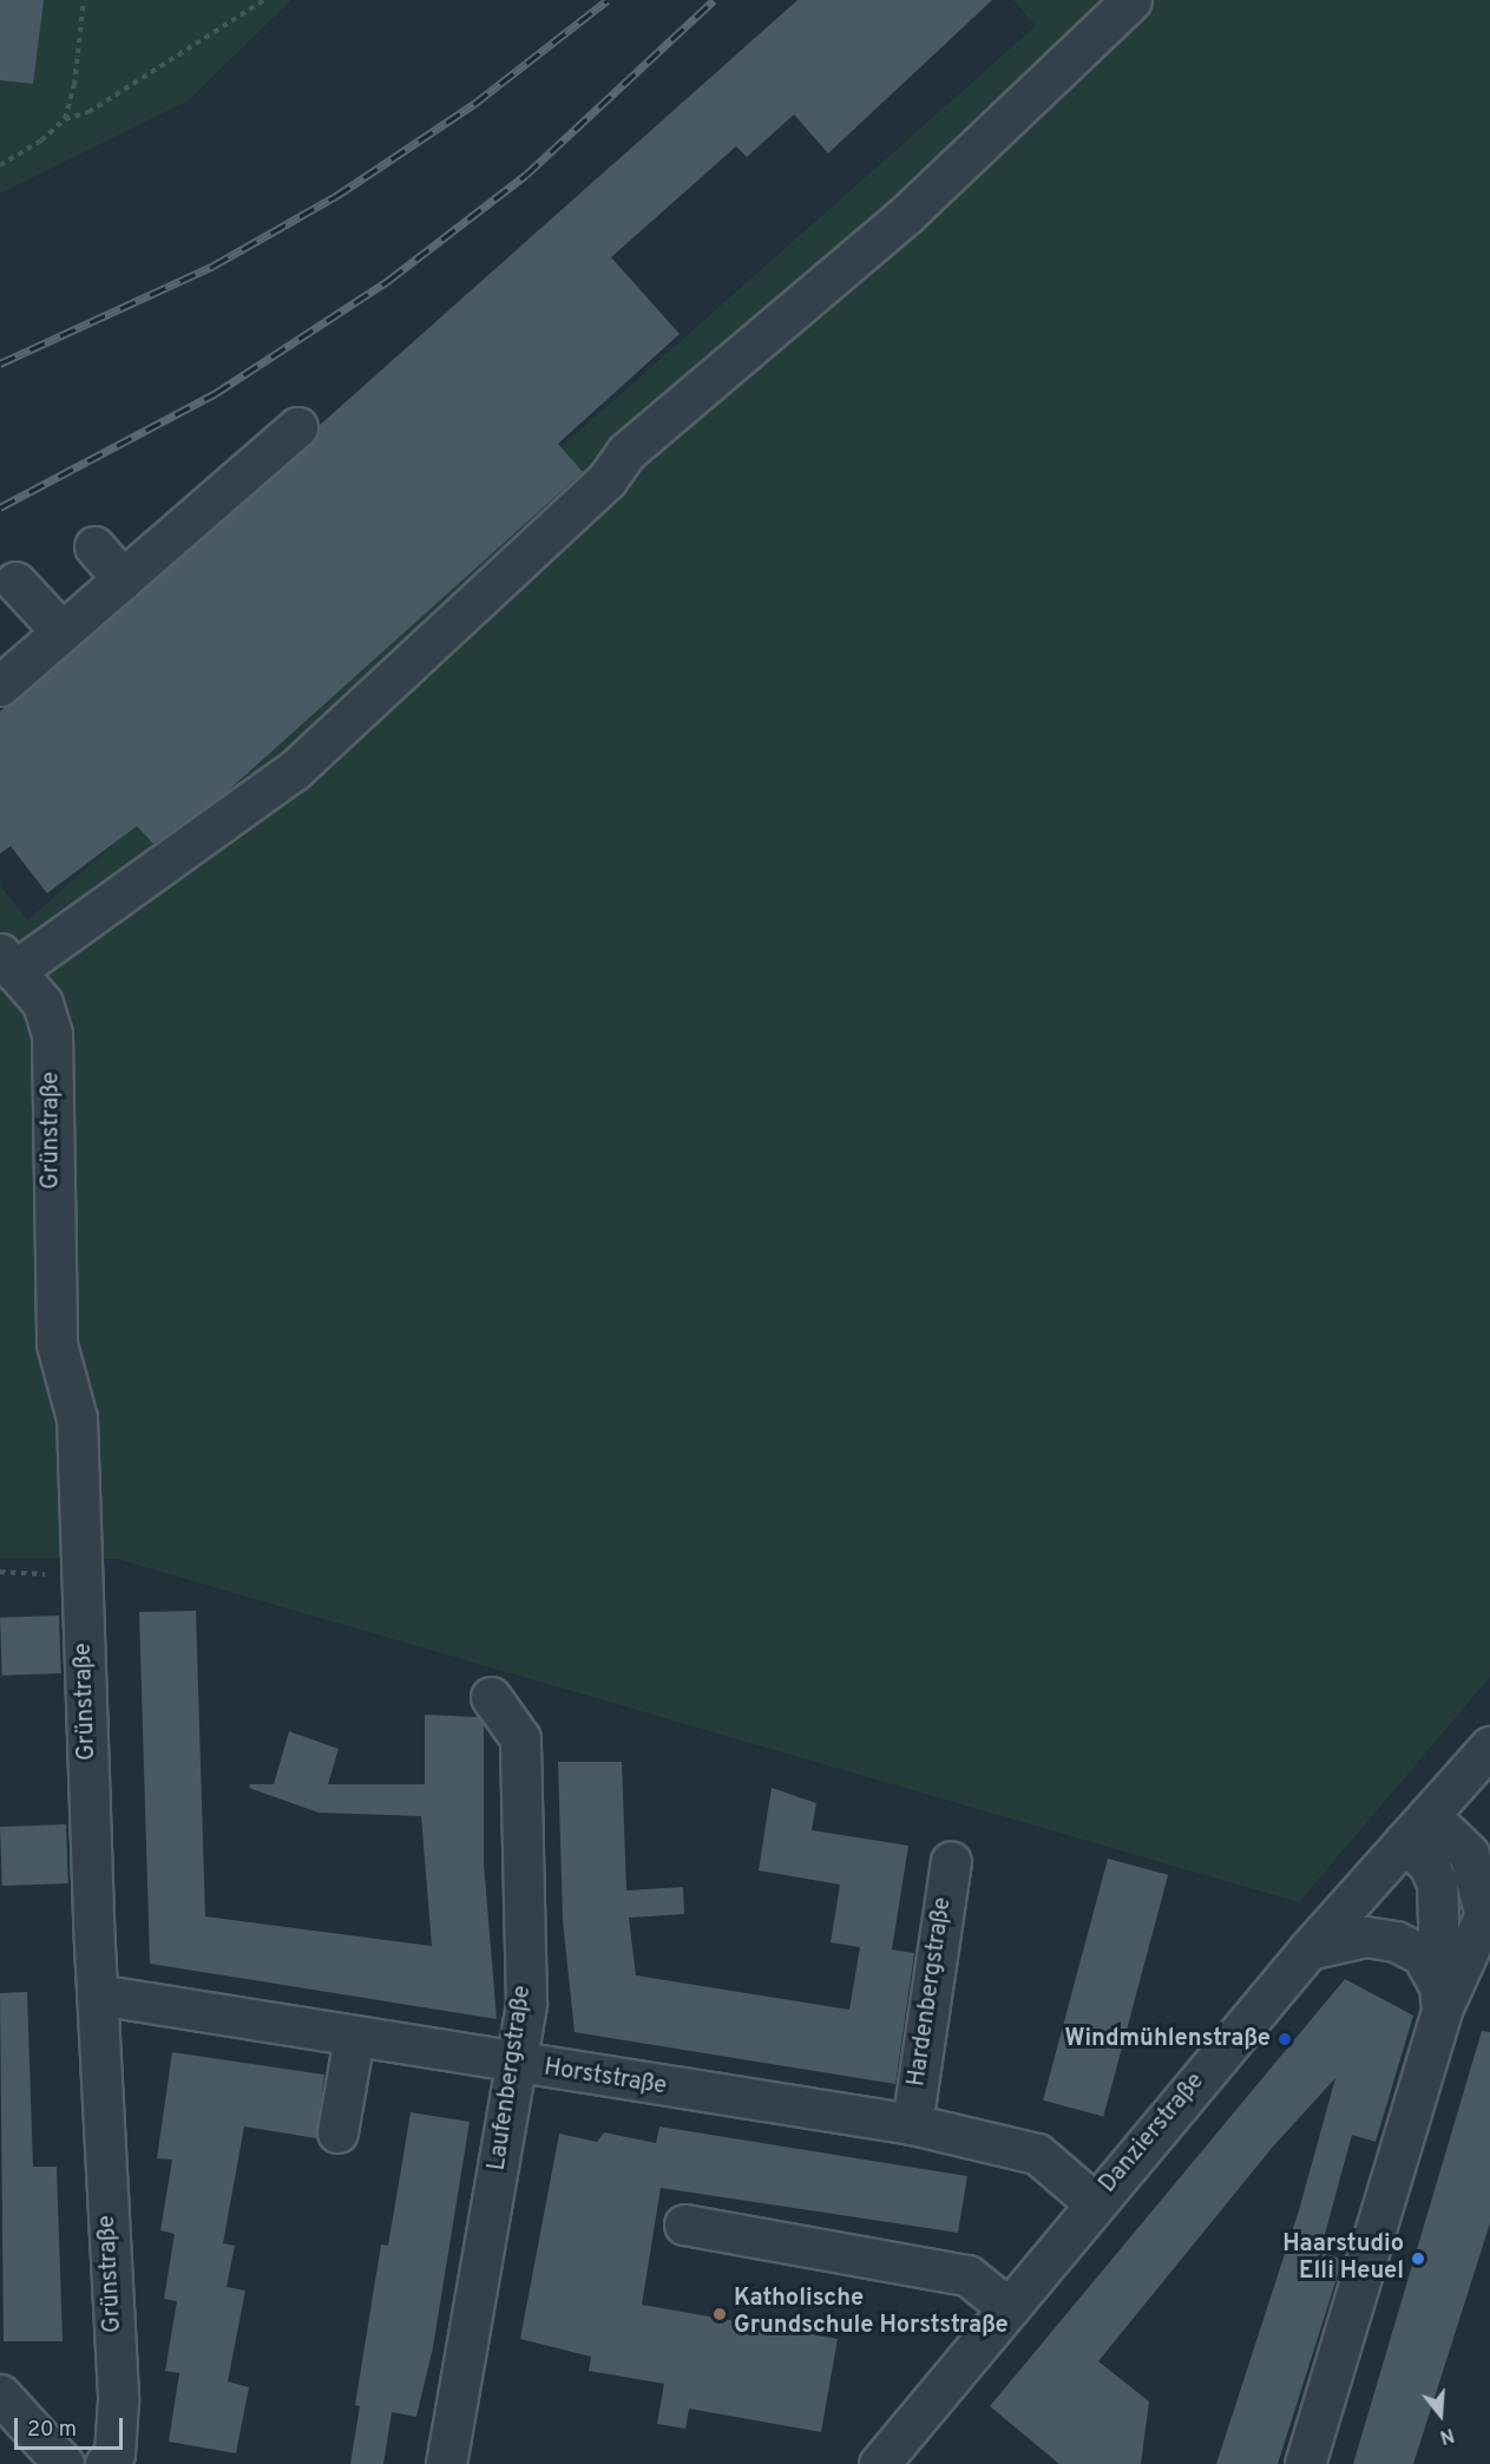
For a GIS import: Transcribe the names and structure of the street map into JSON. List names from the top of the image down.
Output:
{
  "streets": {
    "street": [
      "Grünstraße",
      "Hardenbergstraße",
      "Laufenbergstraße",
      "Horststraße",
      "Danzierstraße"
    ]
  },
  "crossings": [
    ["Grünstraße", "Horststraße"],
    ["Hardenbergstraße", "Horststraße"],
    ["Laufenbergstraße", "Horststraße"],
    ["Horststraße", "Danzierstraße"]
  ],
  "places": ["Windmühlenstraße", "Haarstudio Elli Heuel", "Katholische Grundschule Horststraße"],
  "scale_bar": "20 m",
  "north": "bottom"
}
